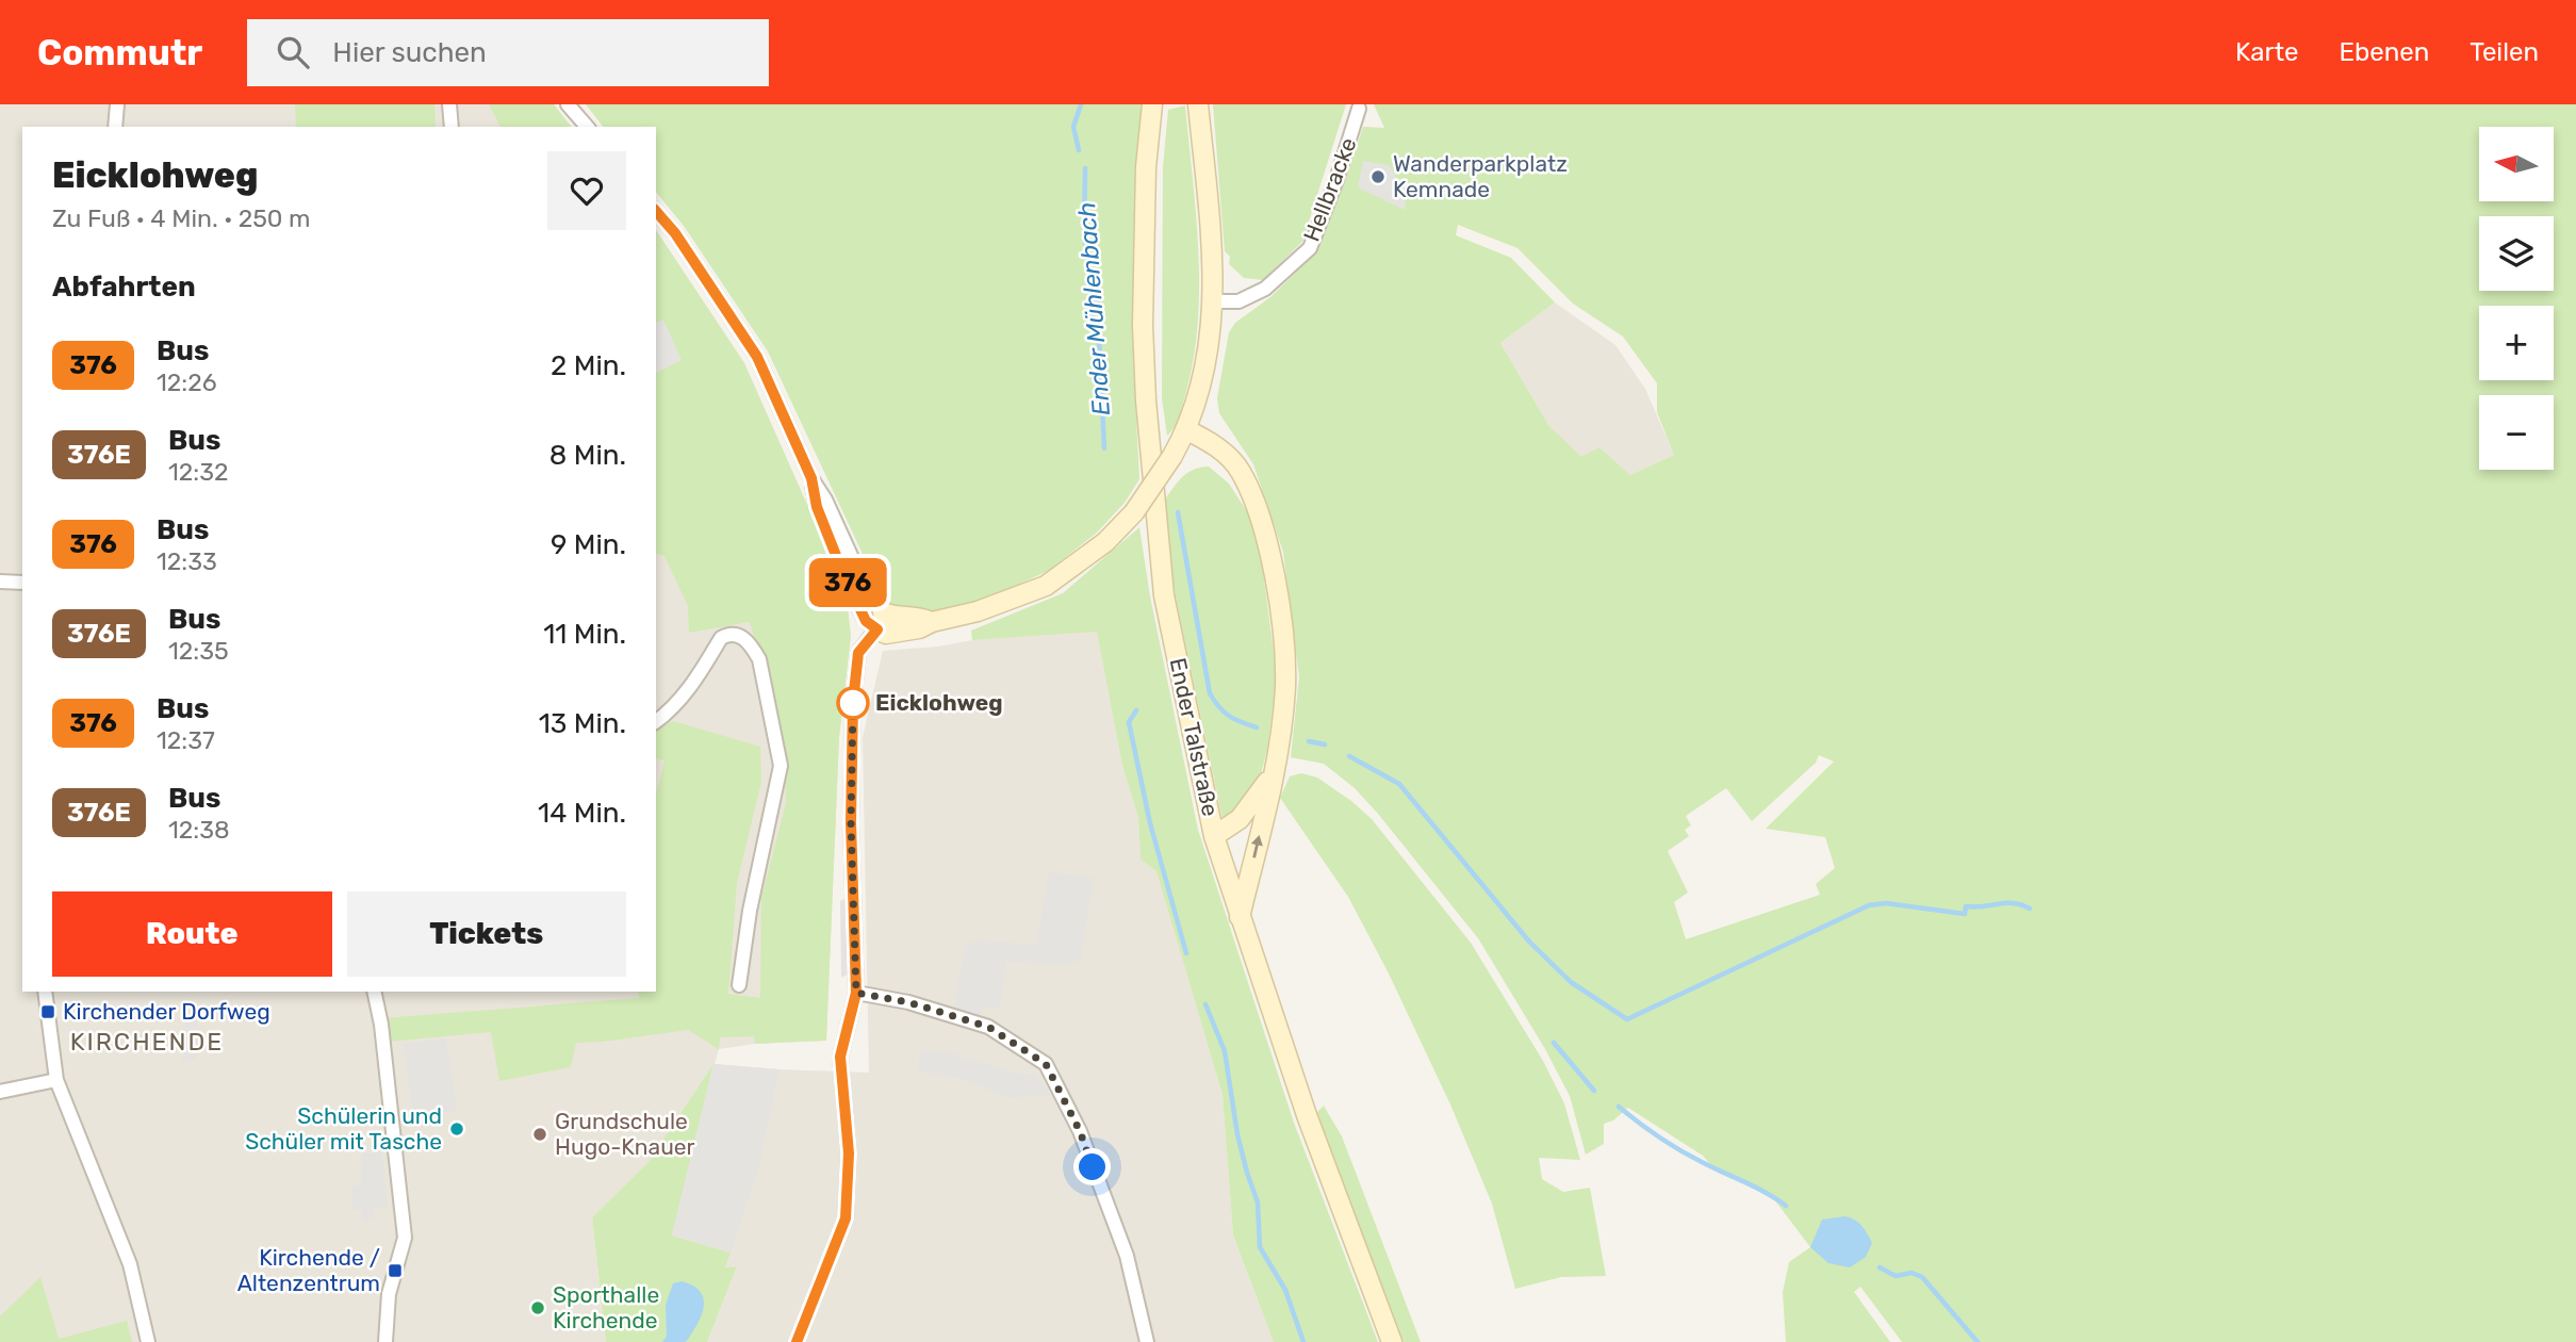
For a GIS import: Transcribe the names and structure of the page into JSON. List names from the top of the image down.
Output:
{
  "streets": {
    "main road": ["Ender Talstraße"],
    "street": ["Hellbracke"]
  },
  "districts": ["KIRCHENDE"],
  "water": ["Ender Mühlenbach"],
  "places": {
    "other": [
      "Wanderparkplatz Kemnade",
      "Eicklohweg",
      "Schülerin und Schüler mit Tasche",
      "Grundschule Hugo-Knauer",
      "Sporthalle Kirchende"
    ],
    "transit": ["Kirchender Dorfweg", "Kirchende / Altenzentrum"]
  },
  "lines": ["bus line 376"],
  "north": "left",
  "page": {
    "header": "Commutr",
    "search": "Hier suchen",
    "nav": ["Karte", "Ebenen", "Teilen"],
    "on_map": "376",
    "map_buttons": ["+", "−"],
    "heading": [
      ["Eicklohweg", "Zu Fuß · 4 Min. · 250 m"],
      "Abfahrten"
    ],
    "list": [
      {
        "mark": "376",
        "name": "Bus",
        "note": "12:26",
        "value": "2 Min."
      },
      {
        "mark": "376E",
        "name": "Bus",
        "note": "12:32",
        "value": "8 Min."
      },
      {
        "mark": "376",
        "name": "Bus",
        "note": "12:33",
        "value": "9 Min."
      },
      {
        "mark": "376E",
        "name": "Bus",
        "note": "12:35",
        "value": "11 Min."
      },
      {
        "mark": "376",
        "name": "Bus",
        "note": "12:37",
        "value": "13 Min."
      },
      {
        "mark": "376E",
        "name": "Bus",
        "note": "12:38",
        "value": "14 Min."
      }
    ],
    "buttons": ["Route", "Tickets"]
  }
}
